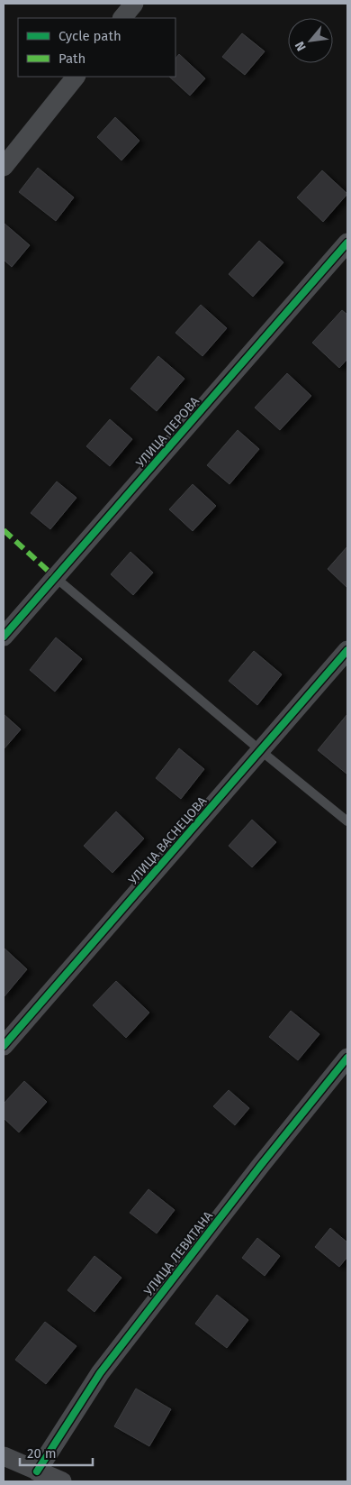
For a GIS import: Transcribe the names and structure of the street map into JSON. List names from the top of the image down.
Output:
{
  "streets": {
    "street": ["УЛИЦА ПЕРОВА", "УЛИЦА ВАСНЕЦОВА", "УЛИЦА ЛЕВИТАНА"]
  },
  "legend": ["Cycle path", "Path"],
  "scale_bar": "20 m",
  "north": "bottom left"
}
